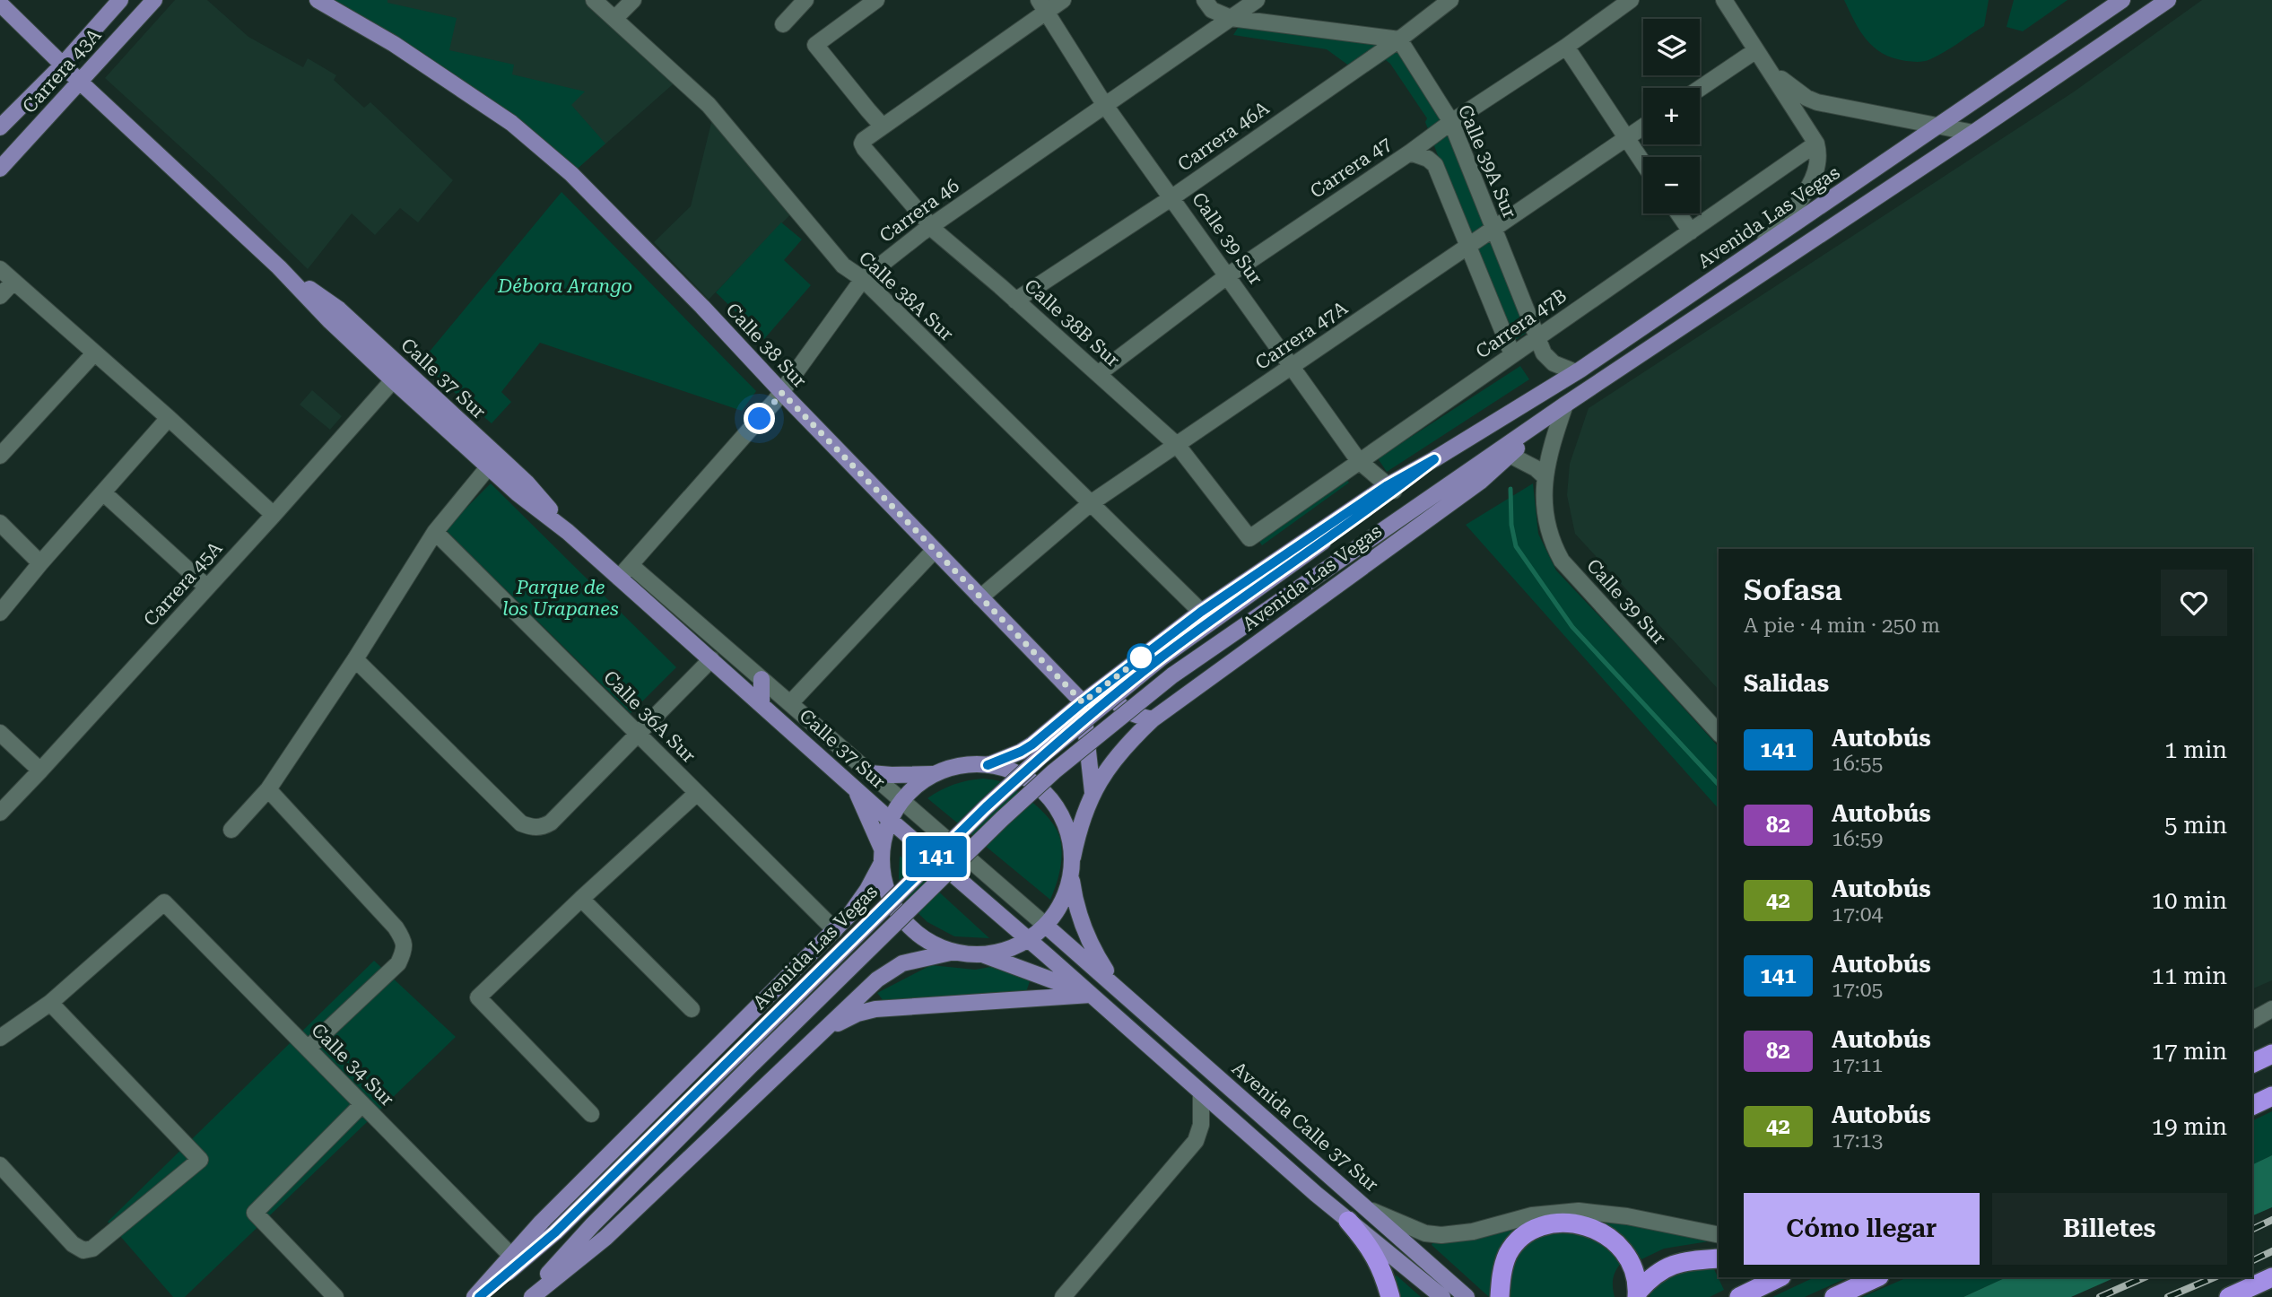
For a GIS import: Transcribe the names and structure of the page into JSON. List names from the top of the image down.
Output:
{
  "streets": {
    "main road": [
      "Carrera 43A",
      "Avenida Las Vegas",
      "Calle 38 Sur",
      "Calle 37 Sur",
      "Avenida Calle 37 Sur"
    ],
    "street": [
      "Carrera 46A",
      "Calle 39A Sur",
      "Carrera 47",
      "Carrera 46",
      "Calle 39 Sur",
      "Calle 38A Sur",
      "Calle 38B Sur",
      "Carrera 47B",
      "Carrera 47A",
      "Carrera 45A",
      "Calle 36A Sur",
      "Calle 34 Sur"
    ]
  },
  "crossings": [
    ["Carrera 43A", "Calle 37 Sur"],
    ["Carrera 46A", "Calle 39A Sur"],
    ["Carrera 46A", "Calle 39 Sur"],
    ["Carrera 46A", "Calle 38B Sur"],
    ["Calle 39A Sur", "Carrera 47"],
    ["Calle 39A Sur", "Avenida Las Vegas"],
    ["Calle 39A Sur", "Carrera 47B"],
    ["Calle 39A Sur", "Carrera 47A"],
    ["Carrera 47", "Calle 39 Sur"],
    ["Carrera 47", "Calle 38B Sur"],
    ["Carrera 46", "Calle 39 Sur"],
    ["Carrera 46", "Calle 38A Sur"],
    ["Carrera 46", "Calle 38B Sur"],
    ["Carrera 46", "Calle 38 Sur"],
    ["Carrera 46", "Calle 37 Sur"],
    ["Avenida Las Vegas", "Calle 39 Sur"],
    ["Avenida Las Vegas", "Calle 38A Sur"],
    ["Avenida Las Vegas", "Calle 38 Sur"],
    ["Avenida Las Vegas", "Calle 36A Sur"],
    ["Avenida Las Vegas", "Calle 34 Sur"],
    ["Calle 39 Sur", "Carrera 47B"],
    ["Calle 39 Sur", "Carrera 47A"],
    ["Calle 38A Sur", "Carrera 47A"],
    ["Calle 38B Sur", "Carrera 47B"],
    ["Calle 38B Sur", "Carrera 47A"],
    ["Carrera 47A", "Calle 38 Sur"],
    ["Calle 37 Sur", "Carrera 45A"],
    ["Calle 37 Sur", "Avenida Calle 37 Sur"]
  ],
  "parks": ["Débora Arango", "Parque de los Urapanes"],
  "lines": ["bus line 141"],
  "page": {
    "on_map": "141",
    "map_buttons": ["+", "−"],
    "heading": [
      ["Sofasa", "A pie · 4 min · 250 m"],
      "Salidas"
    ],
    "list": [
      {
        "mark": "141",
        "name": "Autobús",
        "note": "16:55",
        "value": "1 min"
      },
      {
        "mark": "82",
        "name": "Autobús",
        "note": "16:59",
        "value": "5 min"
      },
      {
        "mark": "42",
        "name": "Autobús",
        "note": "17:04",
        "value": "10 min"
      },
      {
        "mark": "141",
        "name": "Autobús",
        "note": "17:05",
        "value": "11 min"
      },
      {
        "mark": "82",
        "name": "Autobús",
        "note": "17:11",
        "value": "17 min"
      },
      {
        "mark": "42",
        "name": "Autobús",
        "note": "17:13",
        "value": "19 min"
      }
    ],
    "buttons": ["Cómo llegar", "Billetes"]
  }
}
